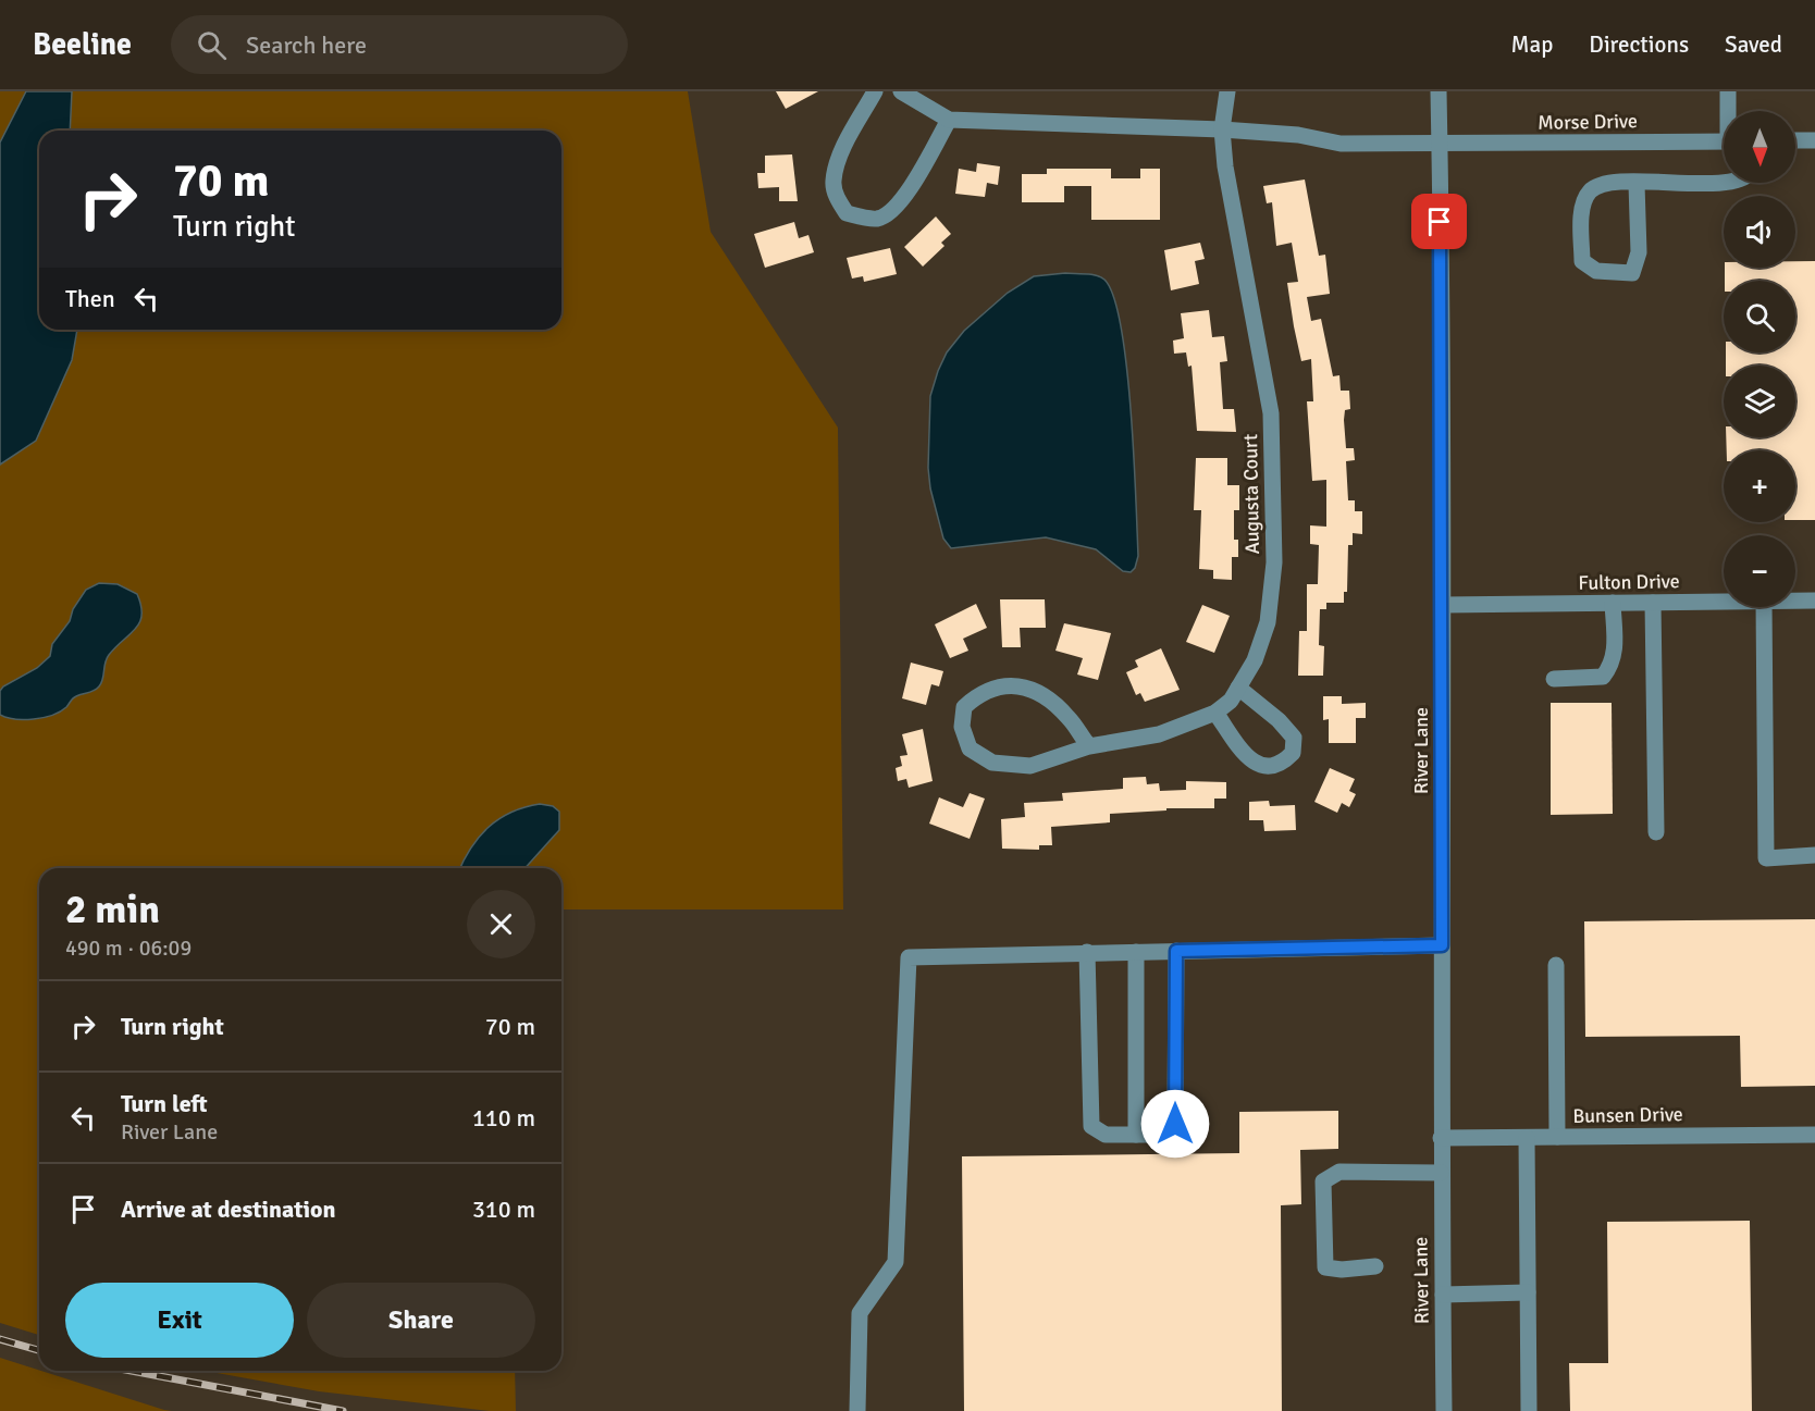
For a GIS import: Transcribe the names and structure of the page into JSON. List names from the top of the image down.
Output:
{
  "streets": {
    "street": [
      "Morse Drive",
      "Augusta Court",
      "Fulton Drive",
      "River Lane",
      "Bunsen Drive"
    ]
  },
  "crossings": [
    ["Morse Drive", "Augusta Court"],
    ["Morse Drive", "River Lane"],
    ["Fulton Drive", "River Lane"],
    ["River Lane", "Bunsen Drive"]
  ],
  "north": "bottom",
  "page": {
    "header": "Beeline",
    "search": "Search here",
    "nav": ["Map", "Directions", "Saved"],
    "map_buttons": ["+", "−"],
    "turn": ["70 m", "Turn right"],
    "then": "Then",
    "heading": ["2 min", "490 m · 06:09"],
    "list": [
      {
        "name": "Turn right",
        "value": "70 m"
      },
      {
        "name": "Turn left",
        "note": "River Lane",
        "value": "110 m"
      },
      {
        "name": "Arrive at destination",
        "value": "310 m"
      }
    ],
    "buttons": ["Exit", "Share"]
  }
}
